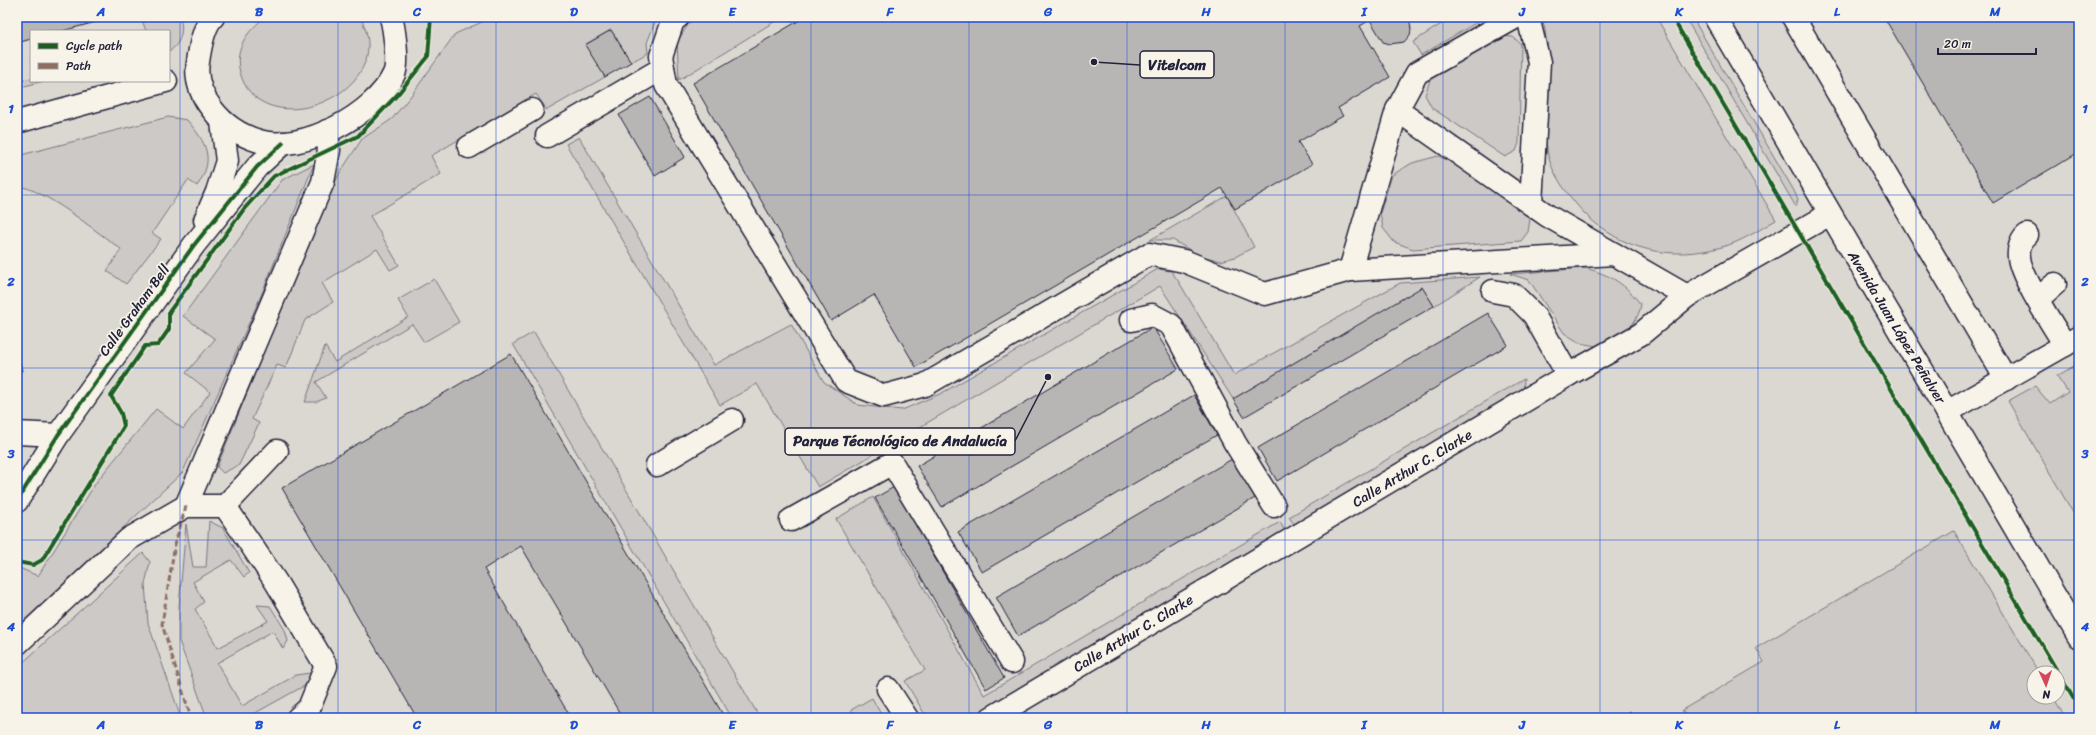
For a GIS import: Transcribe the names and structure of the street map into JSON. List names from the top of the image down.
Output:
{
  "streets": {
    "street": ["Calle Graham Bell", "Avenida Juan López Peñalver", "Calle Arthur C. Clarke"]
  },
  "crossings": [
    ["Avenida Juan López Peñalver", "Calle Arthur C. Clarke"]
  ],
  "places": ["Vitelcom", "Parque Técnológico de Andalucía"],
  "legend": ["Cycle path", "Path"],
  "scale_bar": "20 m",
  "north": "bottom",
  "grid": {
    "columns": [
      "A",
      "B",
      "C",
      "D",
      "E",
      "F",
      "G",
      "H",
      "I",
      "J",
      "K",
      "L",
      "M"
    ],
    "rows": [
      "1",
      "2",
      "3",
      "4"
    ]
  }
}
